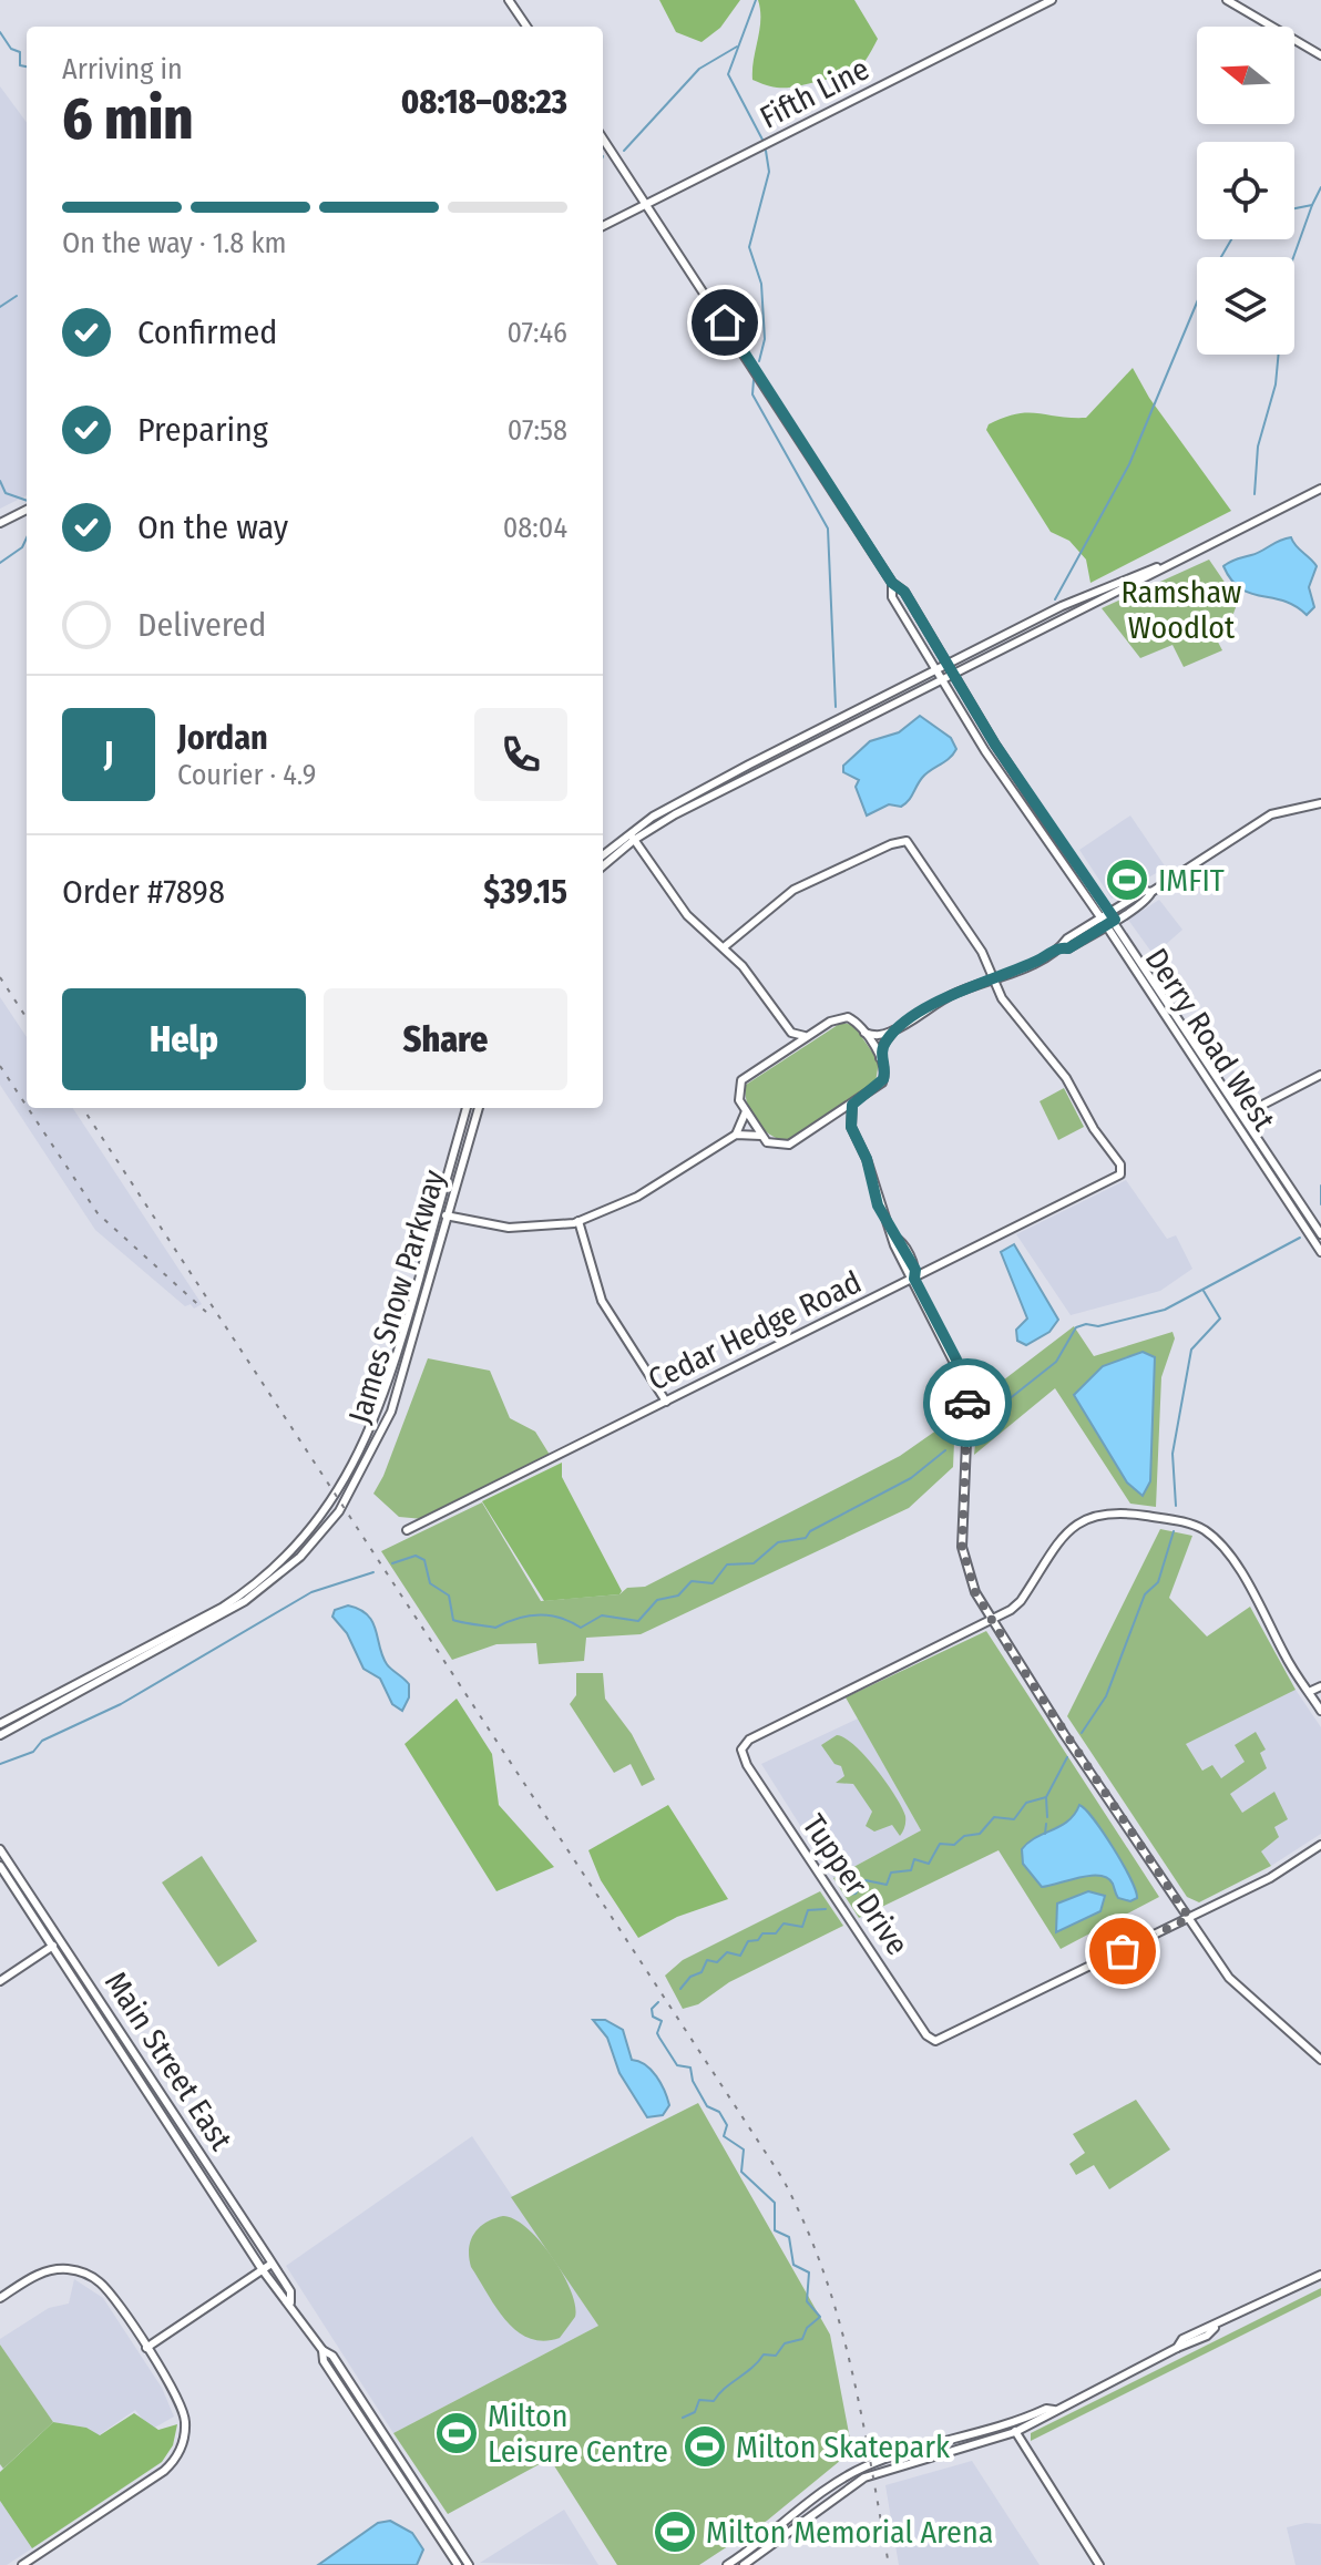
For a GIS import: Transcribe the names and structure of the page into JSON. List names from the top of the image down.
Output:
{
  "streets": {
    "main road": [
      "Fifth Line",
      "Derry Road West",
      "James Snow Parkway",
      "Cedar Hedge Road",
      "Tupper Drive",
      "Main Street East"
    ]
  },
  "crossings": [
    ["Fifth Line", "Derry Road West"]
  ],
  "parks": ["Ramshaw Woodlot"],
  "places": {
    "sports": [
      "IMFIT",
      "Milton Leisure Centre",
      "Milton Skatepark",
      "Milton Memorial Arena"
    ]
  },
  "north": "left",
  "page": {
    "heading": ["6 min", "Arriving in", "08:18–08:23"],
    "panel": [
      "Jordan",
      "Courier · 4.9",
      "Order #7898",
      "$39.15"
    ],
    "bar": "On the way · 1.8 km",
    "list": [
      ["Confirmed", "07:46"],
      ["Preparing", "07:58"],
      ["On the way", "08:04"],
      "Delivered"
    ],
    "round": "J",
    "buttons": ["Help", "Share"]
  }
}
